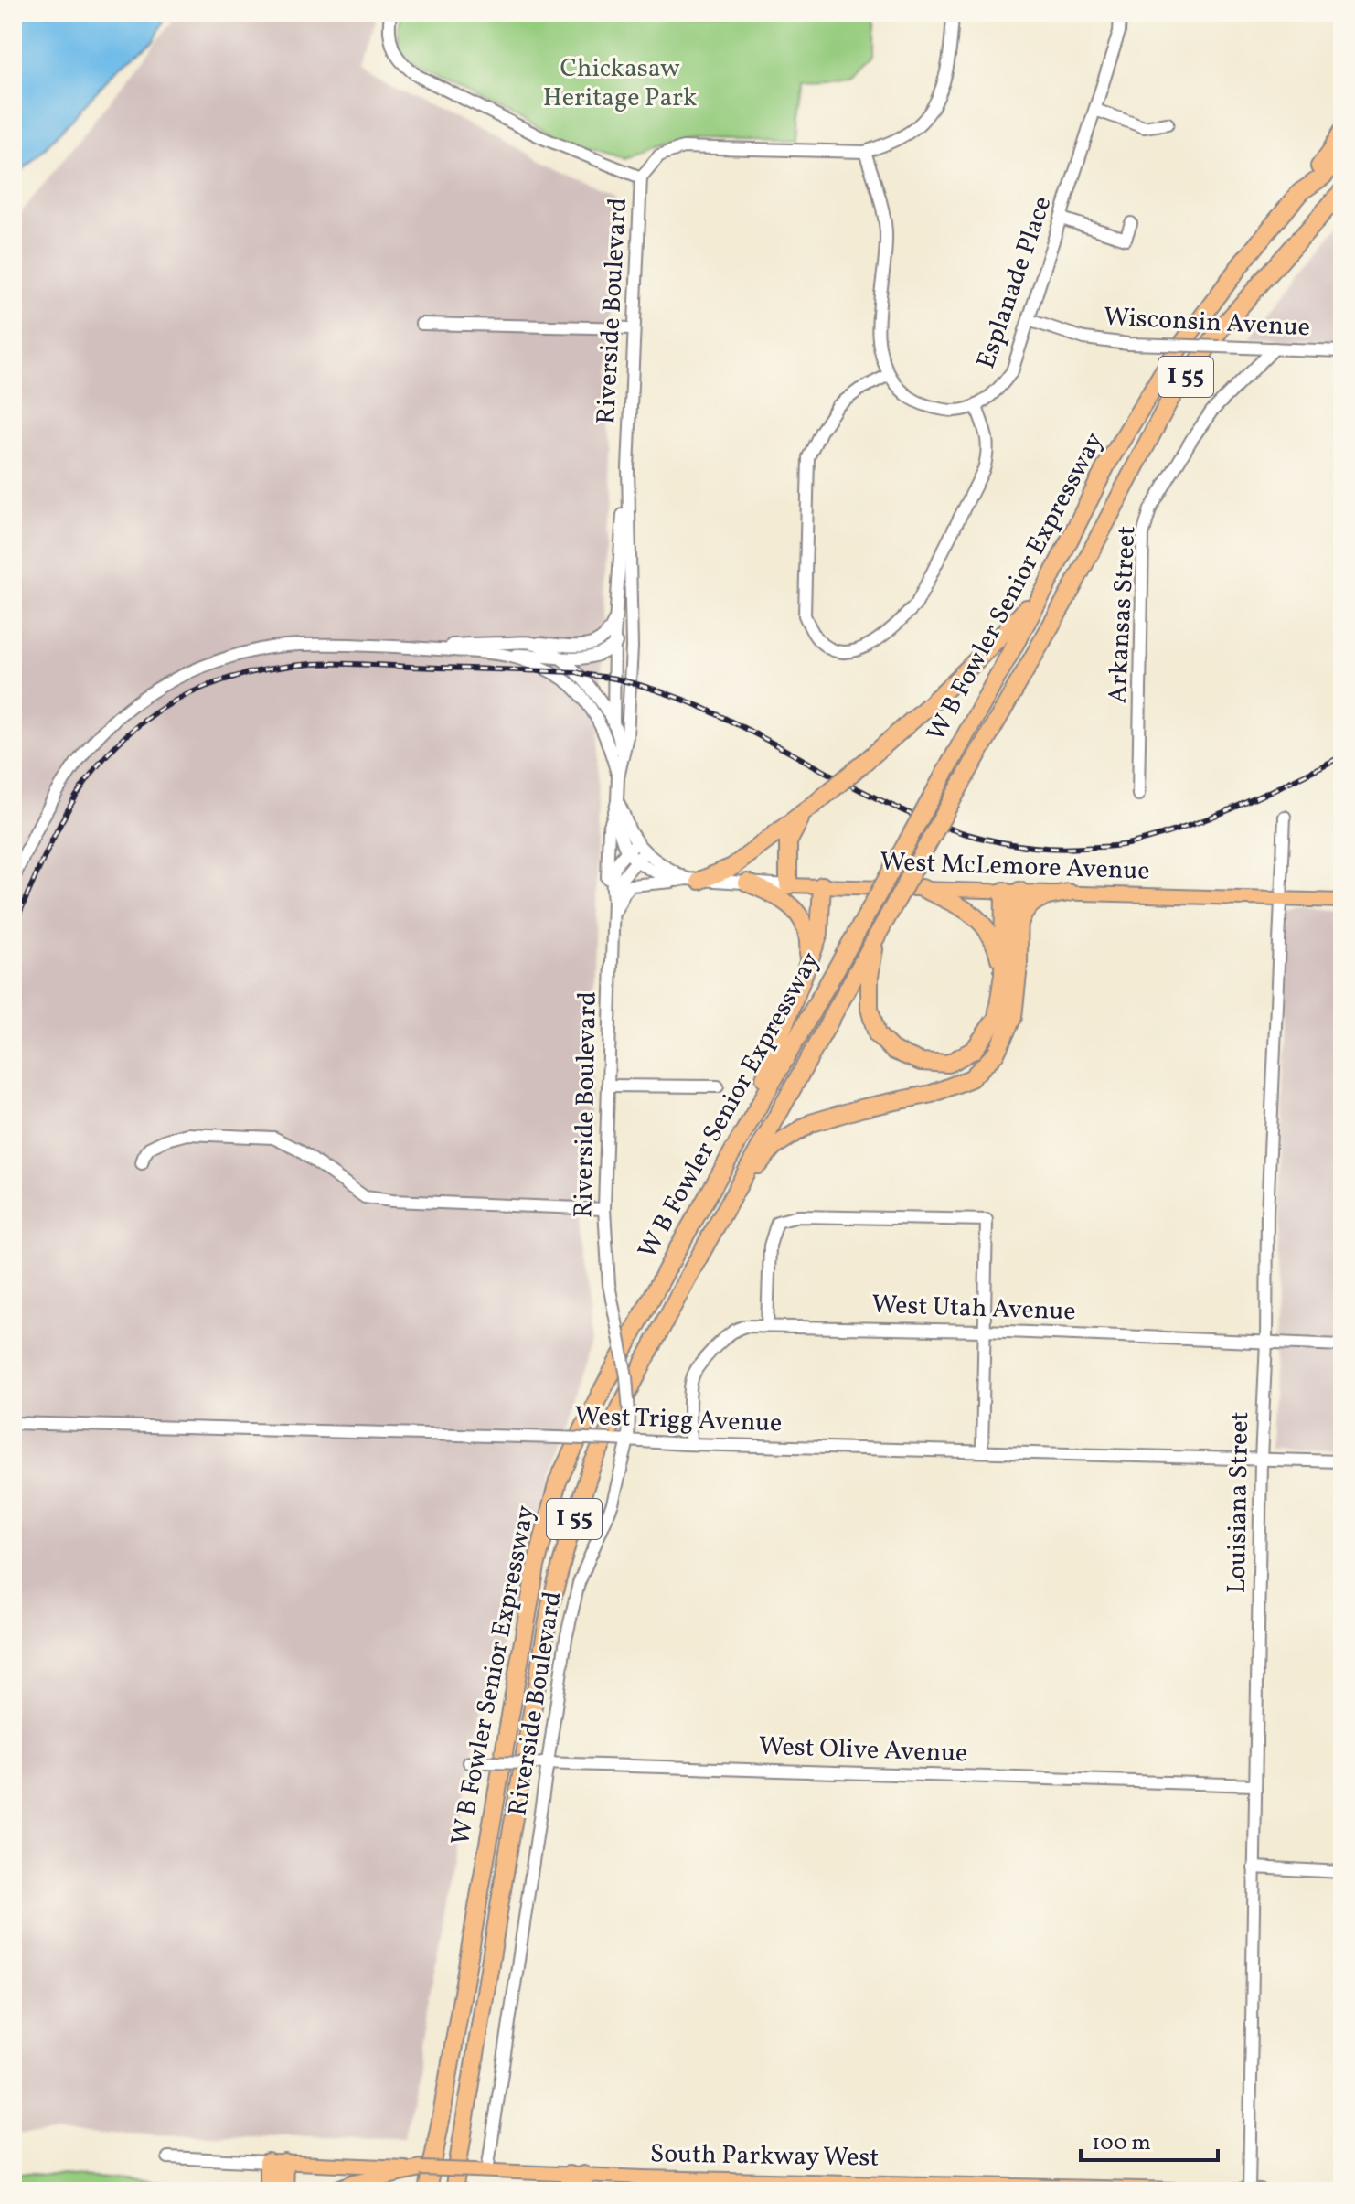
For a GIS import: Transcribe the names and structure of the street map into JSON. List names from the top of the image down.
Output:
{
  "streets": {
    "highway": ["I 55", "W B Fowler Senior Expressway"],
    "main road": ["West McLemore Avenue", "South Parkway West"],
    "street": [
      "Esplanade Place",
      "Riverside Boulevard",
      "Wisconsin Avenue",
      "Arkansas Street",
      "West Utah Avenue",
      "West Trigg Avenue",
      "Louisiana Street",
      "West Olive Avenue"
    ]
  },
  "crossings": [
    ["Esplanade Place", "Wisconsin Avenue"],
    ["Riverside Boulevard", "West McLemore Avenue"],
    ["Riverside Boulevard", "West Trigg Avenue"],
    ["Riverside Boulevard", "West Olive Avenue"],
    ["Riverside Boulevard", "South Parkway West"],
    ["Wisconsin Avenue", "Arkansas Street"],
    ["West McLemore Avenue", "Louisiana Street"],
    ["West Utah Avenue", "West Trigg Avenue"],
    ["West Utah Avenue", "Louisiana Street"],
    ["West Trigg Avenue", "Louisiana Street"],
    ["Louisiana Street", "West Olive Avenue"],
    ["Louisiana Street", "South Parkway West"]
  ],
  "parks": ["Chickasaw Heritage Park"],
  "scale_bar": "100 m"
}
